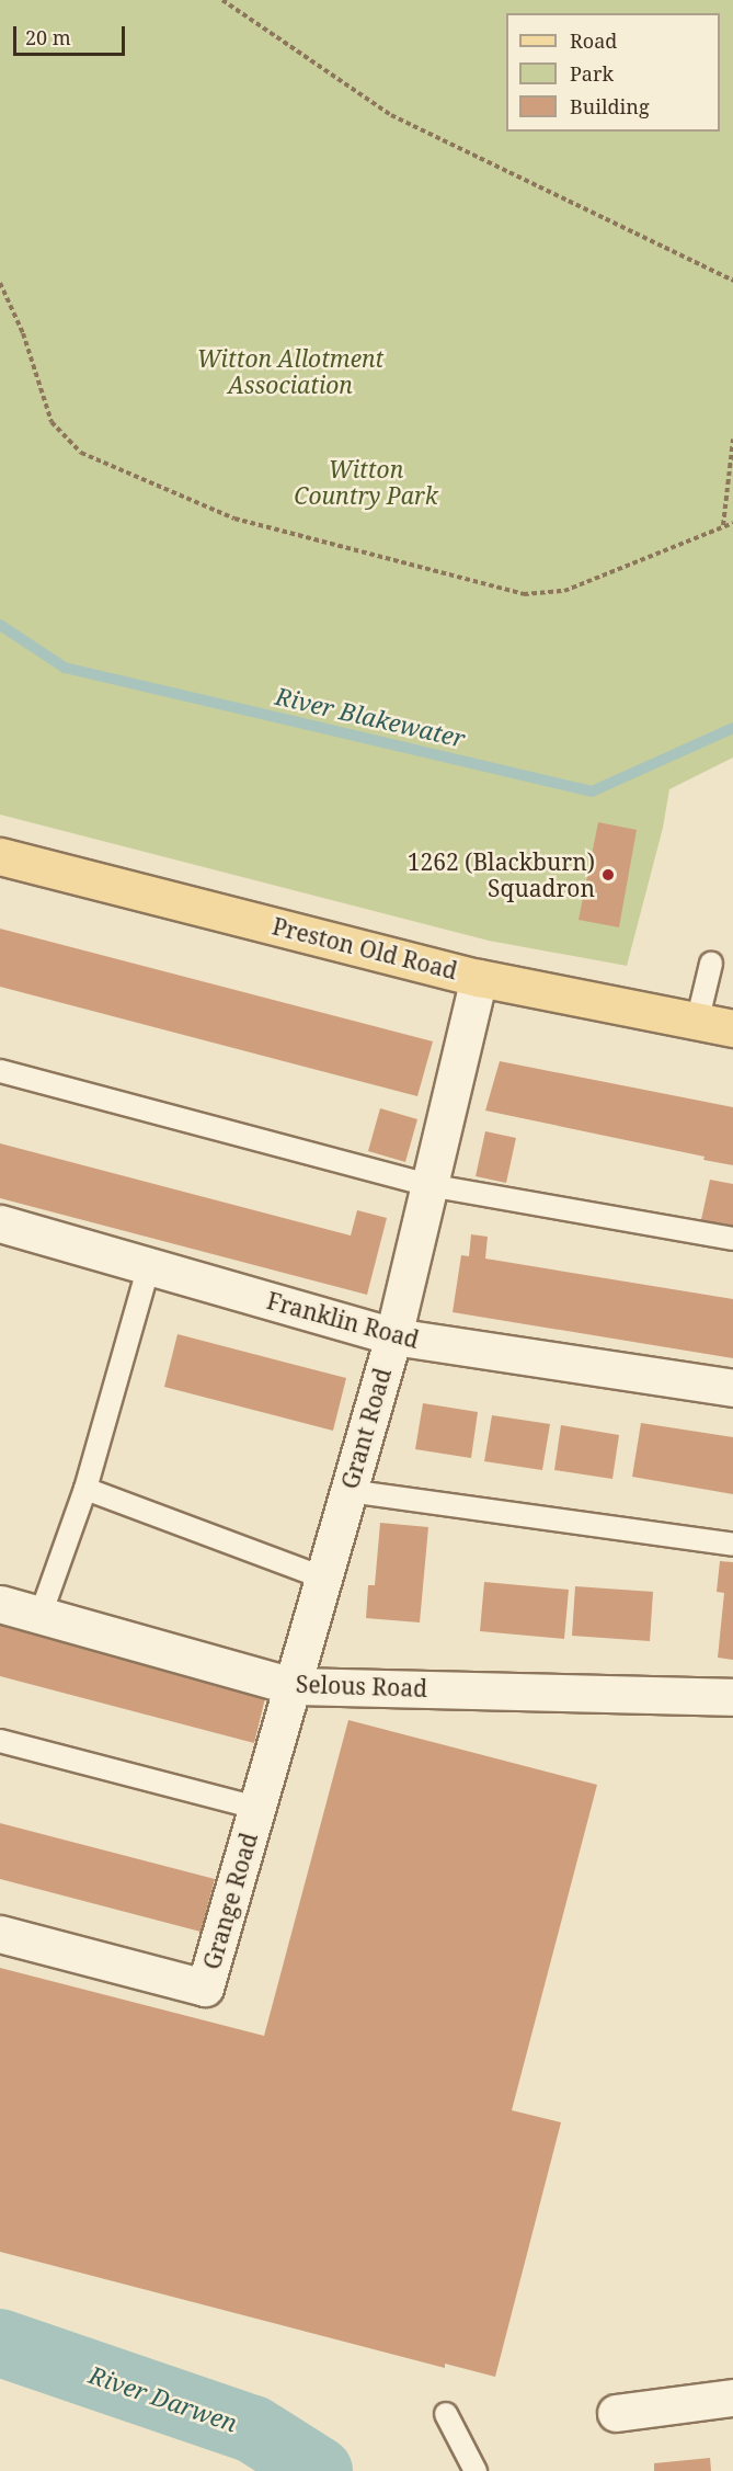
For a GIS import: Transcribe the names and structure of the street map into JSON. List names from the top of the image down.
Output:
{
  "streets": {
    "main road": ["Preston Old Road"],
    "street": [
      "Franklin Road",
      "Grant Road",
      "Selous Road",
      "Grange Road"
    ]
  },
  "crossings": [
    ["Preston Old Road", "Grant Road"],
    ["Franklin Road", "Grant Road"],
    ["Grant Road", "Selous Road"],
    ["Grant Road", "Grange Road"],
    ["Selous Road", "Grange Road"]
  ],
  "water": ["River Blakewater", "River Darwen"],
  "parks": ["Witton Allotment Association", "Witton Country Park"],
  "places": ["1262 (Blackburn) Squadron"],
  "legend": ["Road", "Park", "Building"],
  "scale_bar": "20 m"
}
